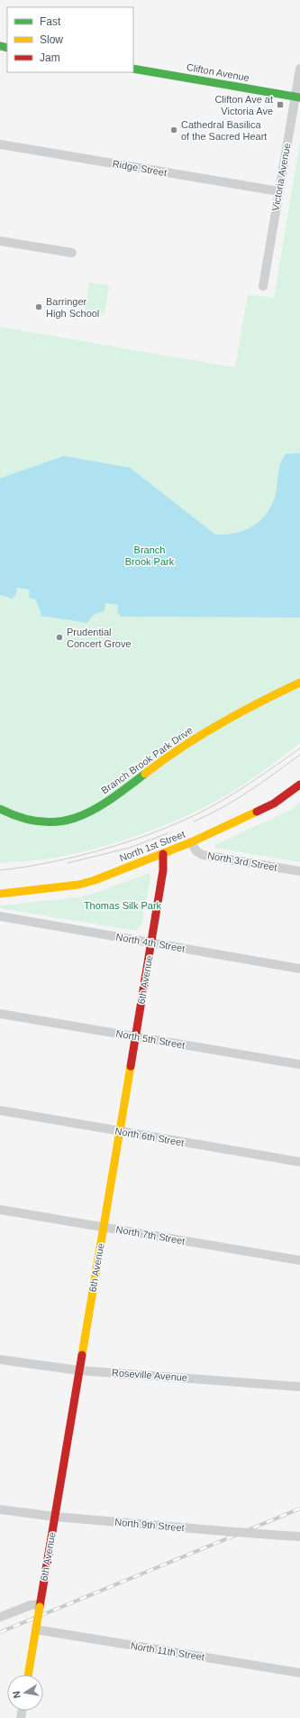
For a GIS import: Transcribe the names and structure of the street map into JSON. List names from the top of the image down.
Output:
{
  "streets": {
    "street": [
      "Clifton Avenue",
      "Ridge Street",
      "Victoria Avenue",
      "Branch Brook Park Drive",
      "North 1st Street",
      "North 3rd Street",
      "North 4th Street",
      "6th Avenue",
      "North 5th Street",
      "North 6th Street",
      "North 7th Street",
      "Roseville Avenue",
      "North 9th Street",
      "North 11th Street"
    ]
  },
  "crossings": [
    ["Clifton Avenue", "Victoria Avenue"],
    ["Ridge Street", "Victoria Avenue"],
    ["North 1st Street", "North 3rd Street"],
    ["North 1st Street", "6th Avenue"],
    ["North 4th Street", "6th Avenue"],
    ["6th Avenue", "North 5th Street"],
    ["6th Avenue", "North 6th Street"],
    ["6th Avenue", "North 7th Street"],
    ["6th Avenue", "Roseville Avenue"],
    ["6th Avenue", "North 9th Street"],
    ["6th Avenue", "North 11th Street"]
  ],
  "parks": ["Branch Brook Park", "Thomas Silk Park"],
  "places": {
    "transit": ["Clifton Ave at Victoria Ave"],
    "other": ["Cathedral Basilica of the Sacred Heart", "Barringer High School", "Prudential Concert Grove"]
  },
  "legend": ["Fast", "Slow", "Jam"],
  "north": "left"
}
